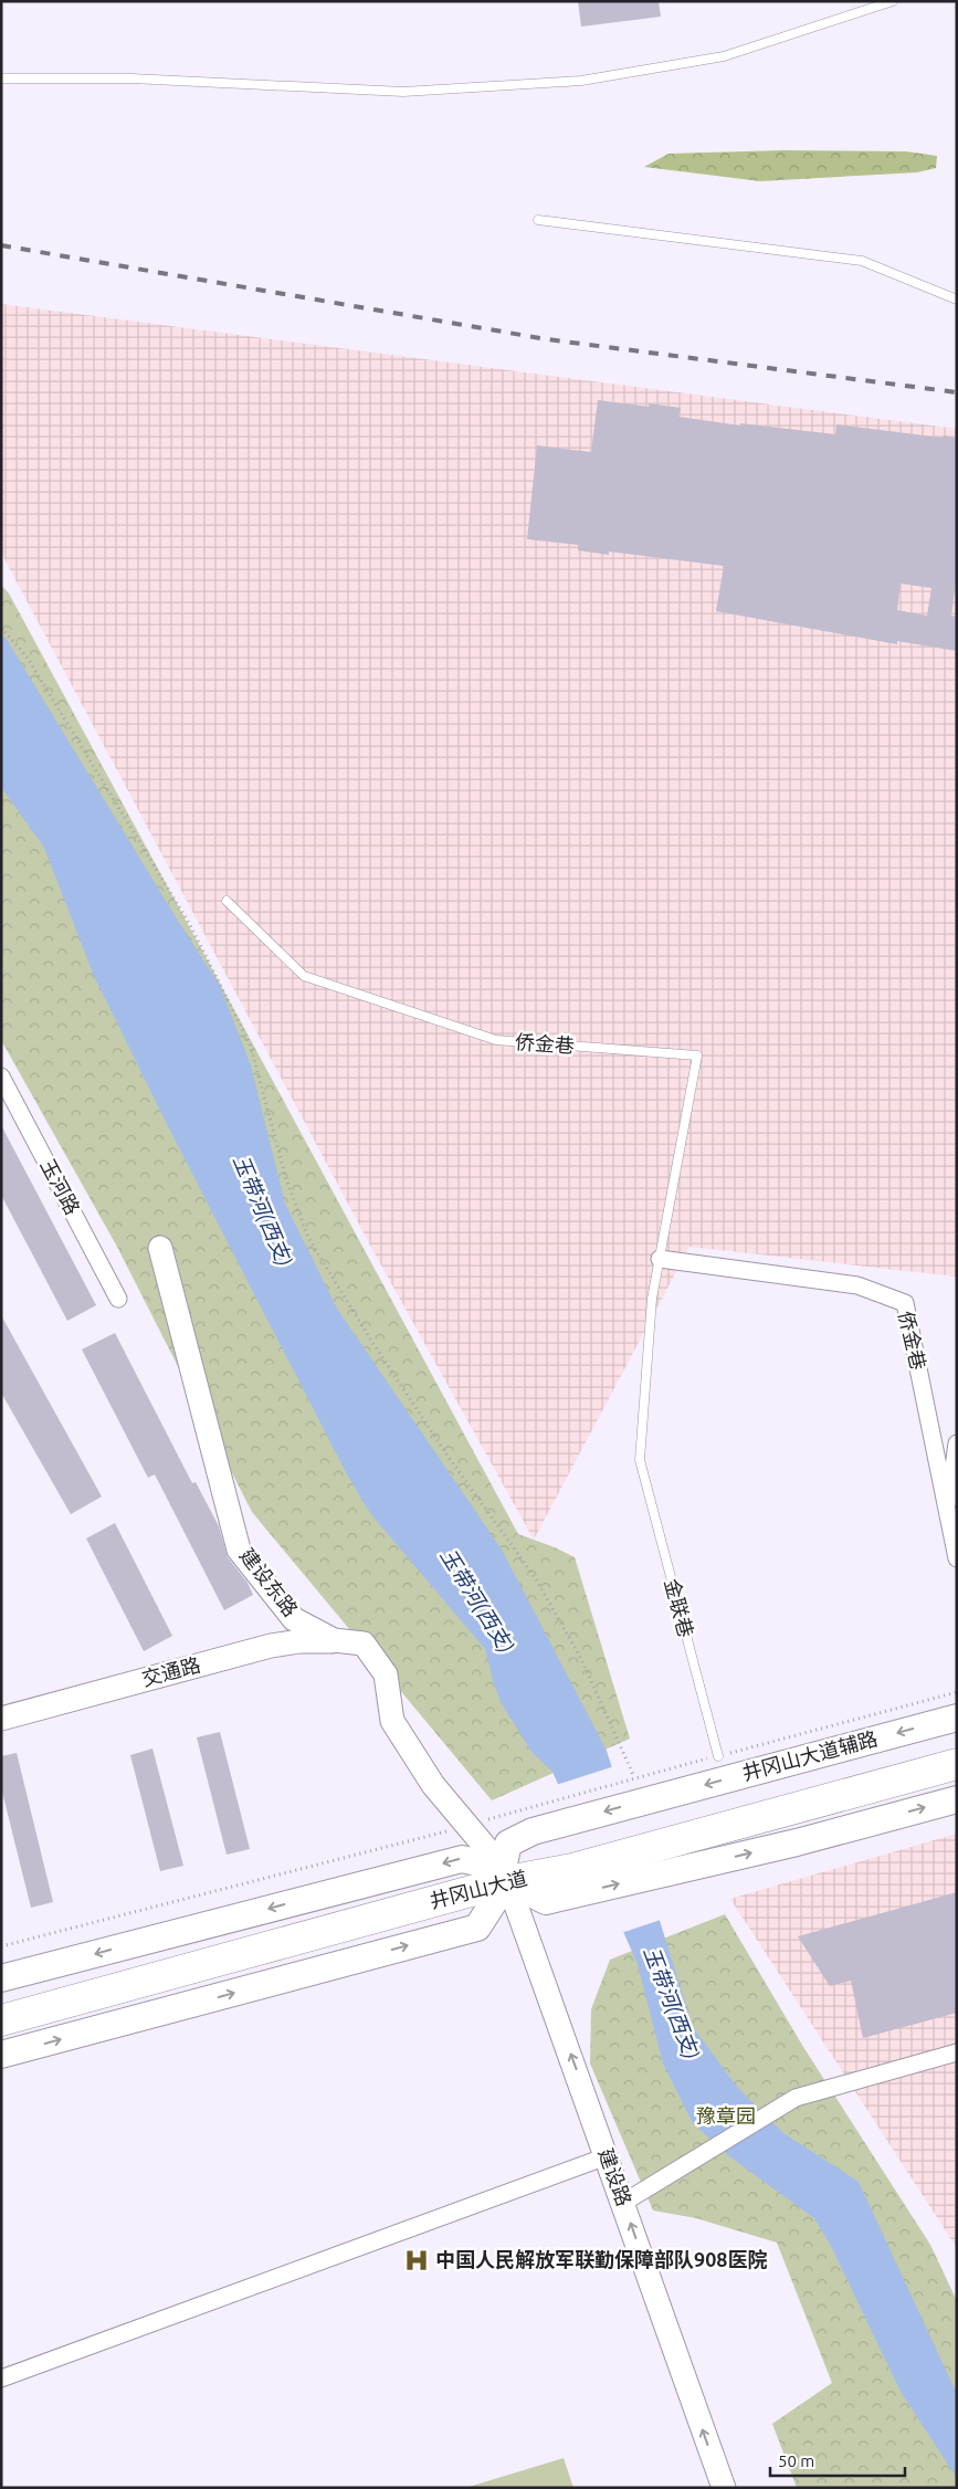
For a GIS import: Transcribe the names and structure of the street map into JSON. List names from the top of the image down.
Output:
{
  "streets": {
    "highway": ["井冈山大道"],
    "main road": ["井冈山大道辅路"],
    "street": [
      "侨金巷",
      "玉河路",
      "建设东路",
      "交通路",
      "建设路"
    ],
    "lane": ["金联巷"]
  },
  "crossings": [
    ["侨金巷", "金联巷"],
    ["建设东路", "交通路"],
    ["建设东路", "井冈山大道辅路"],
    ["建设东路", "井冈山大道"],
    ["建设东路", "建设路"],
    ["井冈山大道辅路", "井冈山大道"],
    ["井冈山大道辅路", "建设路"],
    ["井冈山大道", "建设路"]
  ],
  "one_way": ["建设路"],
  "water": ["玉带河(西支)"],
  "parks": ["豫章园"],
  "places": {
    "hospital": ["中国人民解放军联勤保障部队908医院"]
  },
  "scale_bar": "50 m"
}
